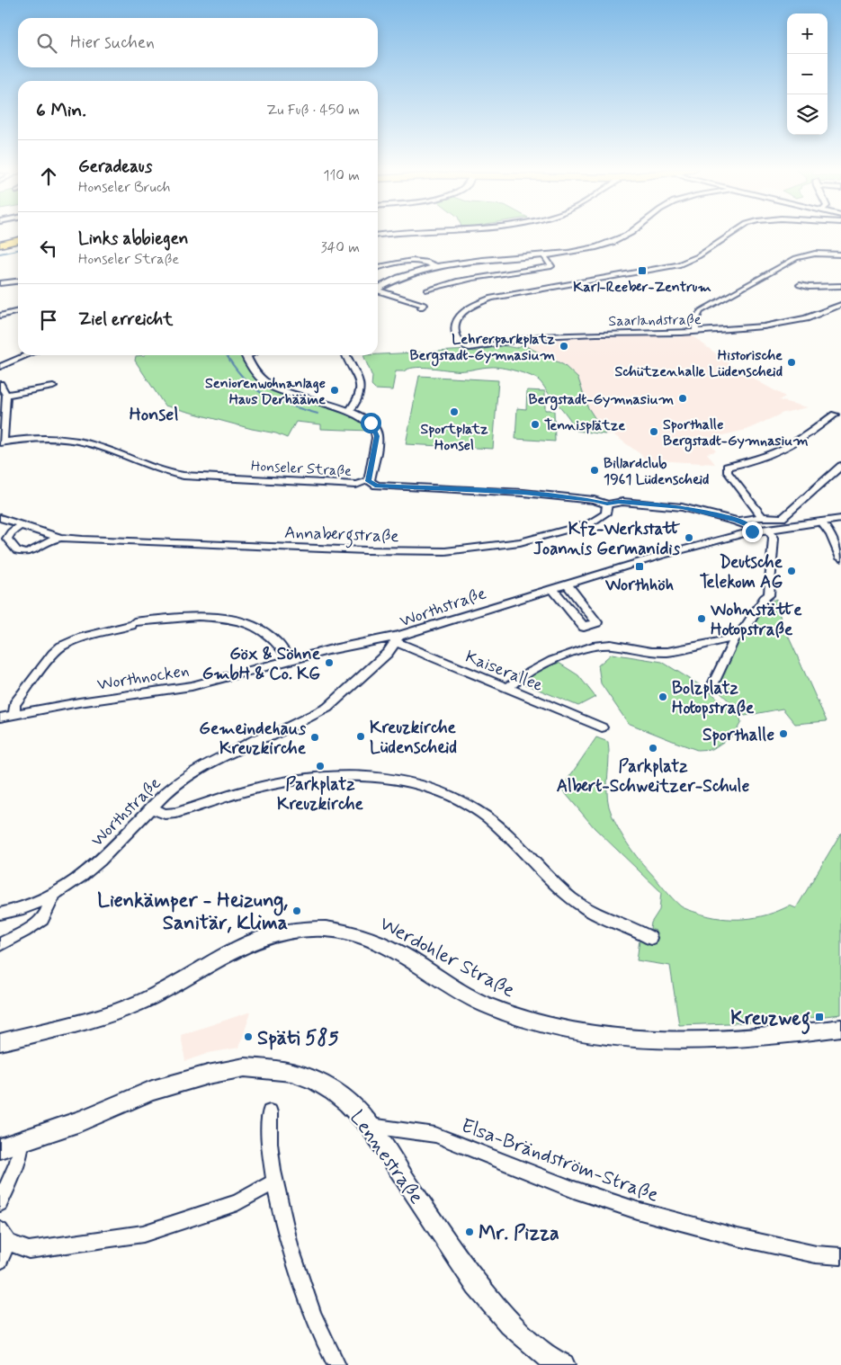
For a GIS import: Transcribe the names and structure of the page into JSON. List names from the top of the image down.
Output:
{
  "streets": {
    "main road": ["Lennestraße"],
    "street": [
      "Saarlandstraße",
      "Honseler Straße",
      "Annabergstraße",
      "Worthstraße",
      "Kaiserallee",
      "Worthnocken",
      "Werdohler Straße",
      "Elsa-Brändström-Straße"
    ]
  },
  "crossings": [
    ["Honseler Straße", "Annabergstraße"],
    ["Honseler Straße", "Worthstraße"],
    ["Worthstraße", "Kaiserallee"],
    ["Worthstraße", "Worthnocken"],
    ["Kaiserallee", "Worthnocken"],
    ["Lennestraße", "Elsa-Brändström-Straße"]
  ],
  "districts": ["Honsel"],
  "places": {
    "transit": ["Karl-Reeber-Zentrum", "Worthhöh", "Kreuzweg"],
    "other": [
      "Lehrerparkplatz Bergstadt-Gymnasium",
      "Historische Schützenhalle Lüdenscheid",
      "Seniorenwohnanlage Haus Derhääme",
      "Bergstadt-Gymnasium",
      "Sportplatz Honsel",
      "Tennisplätze",
      "Sporthalle Bergstadt-Gymnasium",
      "Billardclub 1961 Lüdenscheid",
      "Kfz-Werkstatt Joannis Germanidis",
      "Deutsche Telekom AG",
      "Wohnstätte Hotopstraße",
      "Göx & Söhne GmbH & Co. KG",
      "Bolzplatz Hotopstraße",
      "Sporthalle",
      "Kreuzkirche Lüdenscheid",
      "Gemeindehaus Kreuzkirche",
      "Parkplatz Albert-Schweitzer-Schule",
      "Parkplatz Kreuzkirche",
      "Lienkämper - Heizung, Sanitär, Klima",
      "Späti 585",
      "Mr. Pizza"
    ]
  },
  "page": {
    "map_buttons": ["+", "−"],
    "search": "Hier suchen",
    "heading": ["6 Min.", "Zu Fuß · 450 m"],
    "list": [
      ["Geradeaus", "Honseler Bruch", "110 m"],
      ["Links abbiegen", "Honseler Straße", "340 m"],
      "Ziel erreicht"
    ]
  }
}
